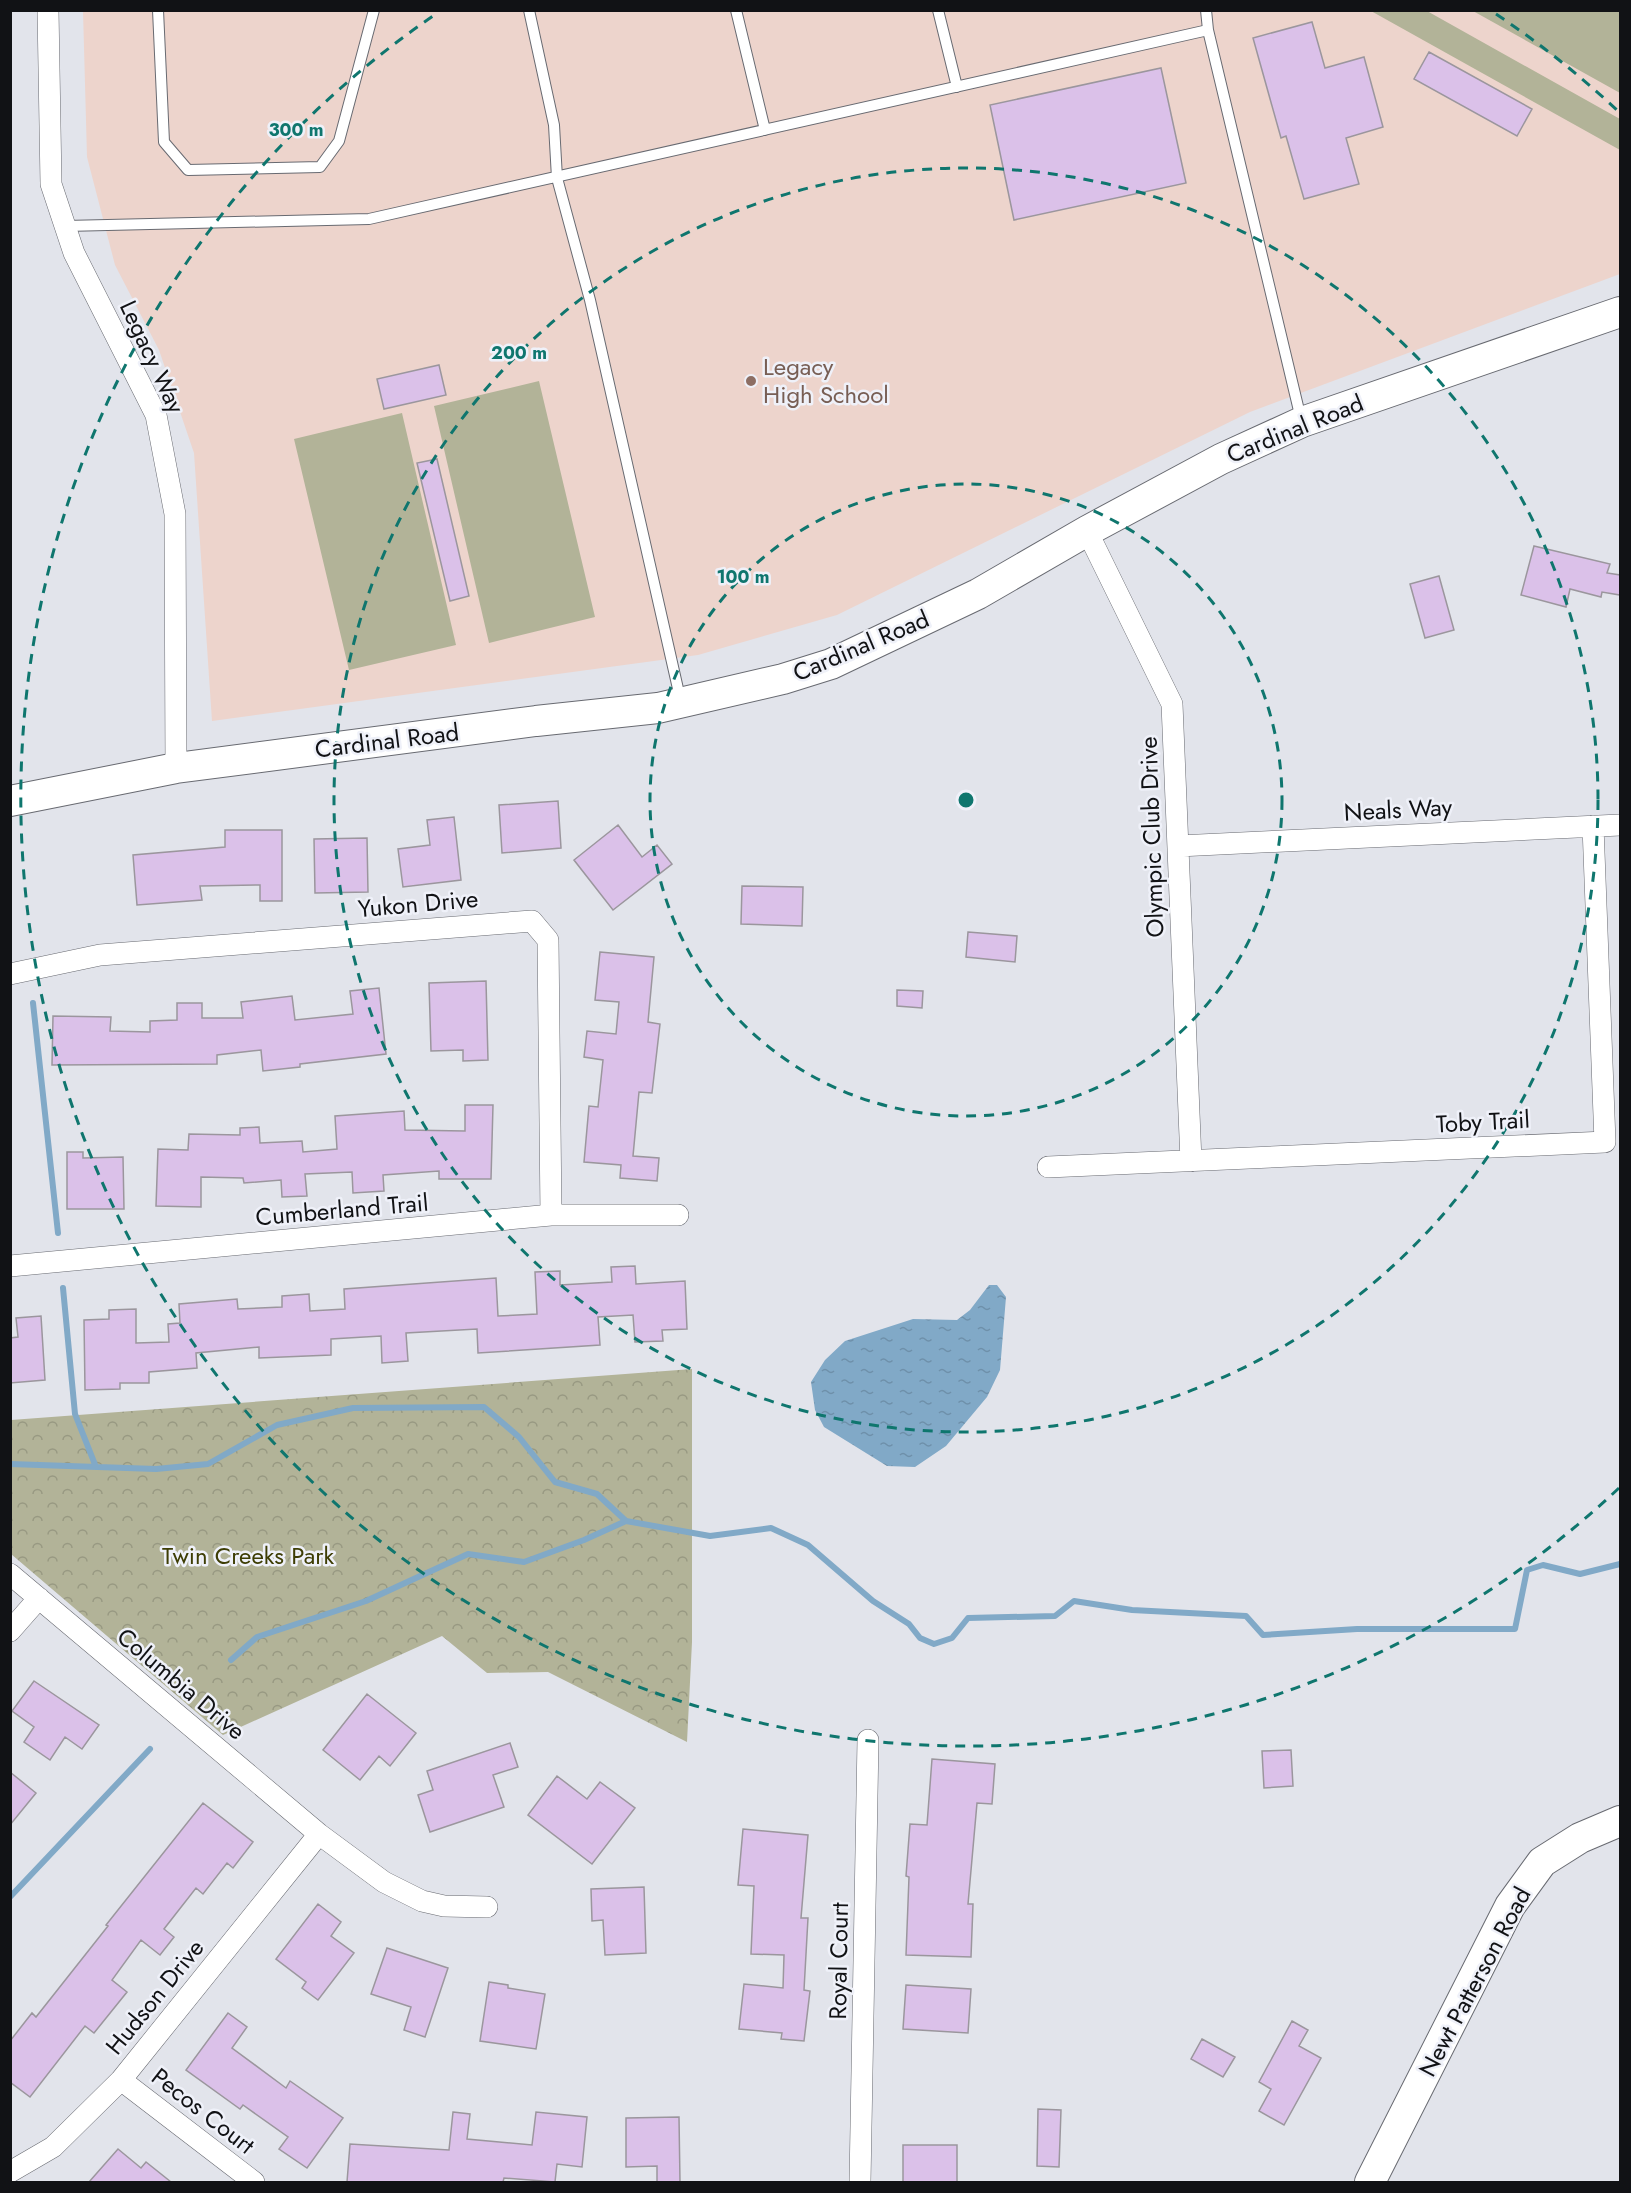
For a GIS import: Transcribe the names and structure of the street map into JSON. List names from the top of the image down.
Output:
{
  "streets": {
    "street": [
      "Legacy Way",
      "Cardinal Road",
      "Neals Way",
      "Olympic Club Drive",
      "Yukon Drive",
      "Toby Trail",
      "Cumberland Trail",
      "Columbia Drive",
      "Royal Court",
      "Newt Patterson Road",
      "Hudson Drive",
      "Pecos Court"
    ]
  },
  "crossings": [
    ["Legacy Way", "Cardinal Road"],
    ["Cardinal Road", "Olympic Club Drive"],
    ["Neals Way", "Olympic Club Drive"],
    ["Neals Way", "Toby Trail"],
    ["Olympic Club Drive", "Toby Trail"],
    ["Yukon Drive", "Cumberland Trail"],
    ["Columbia Drive", "Hudson Drive"],
    ["Hudson Drive", "Pecos Court"]
  ],
  "parks": ["Twin Creeks Park"],
  "places": ["Legacy High School"],
  "rings": ["300 m", "200 m", "100 m"]
}
